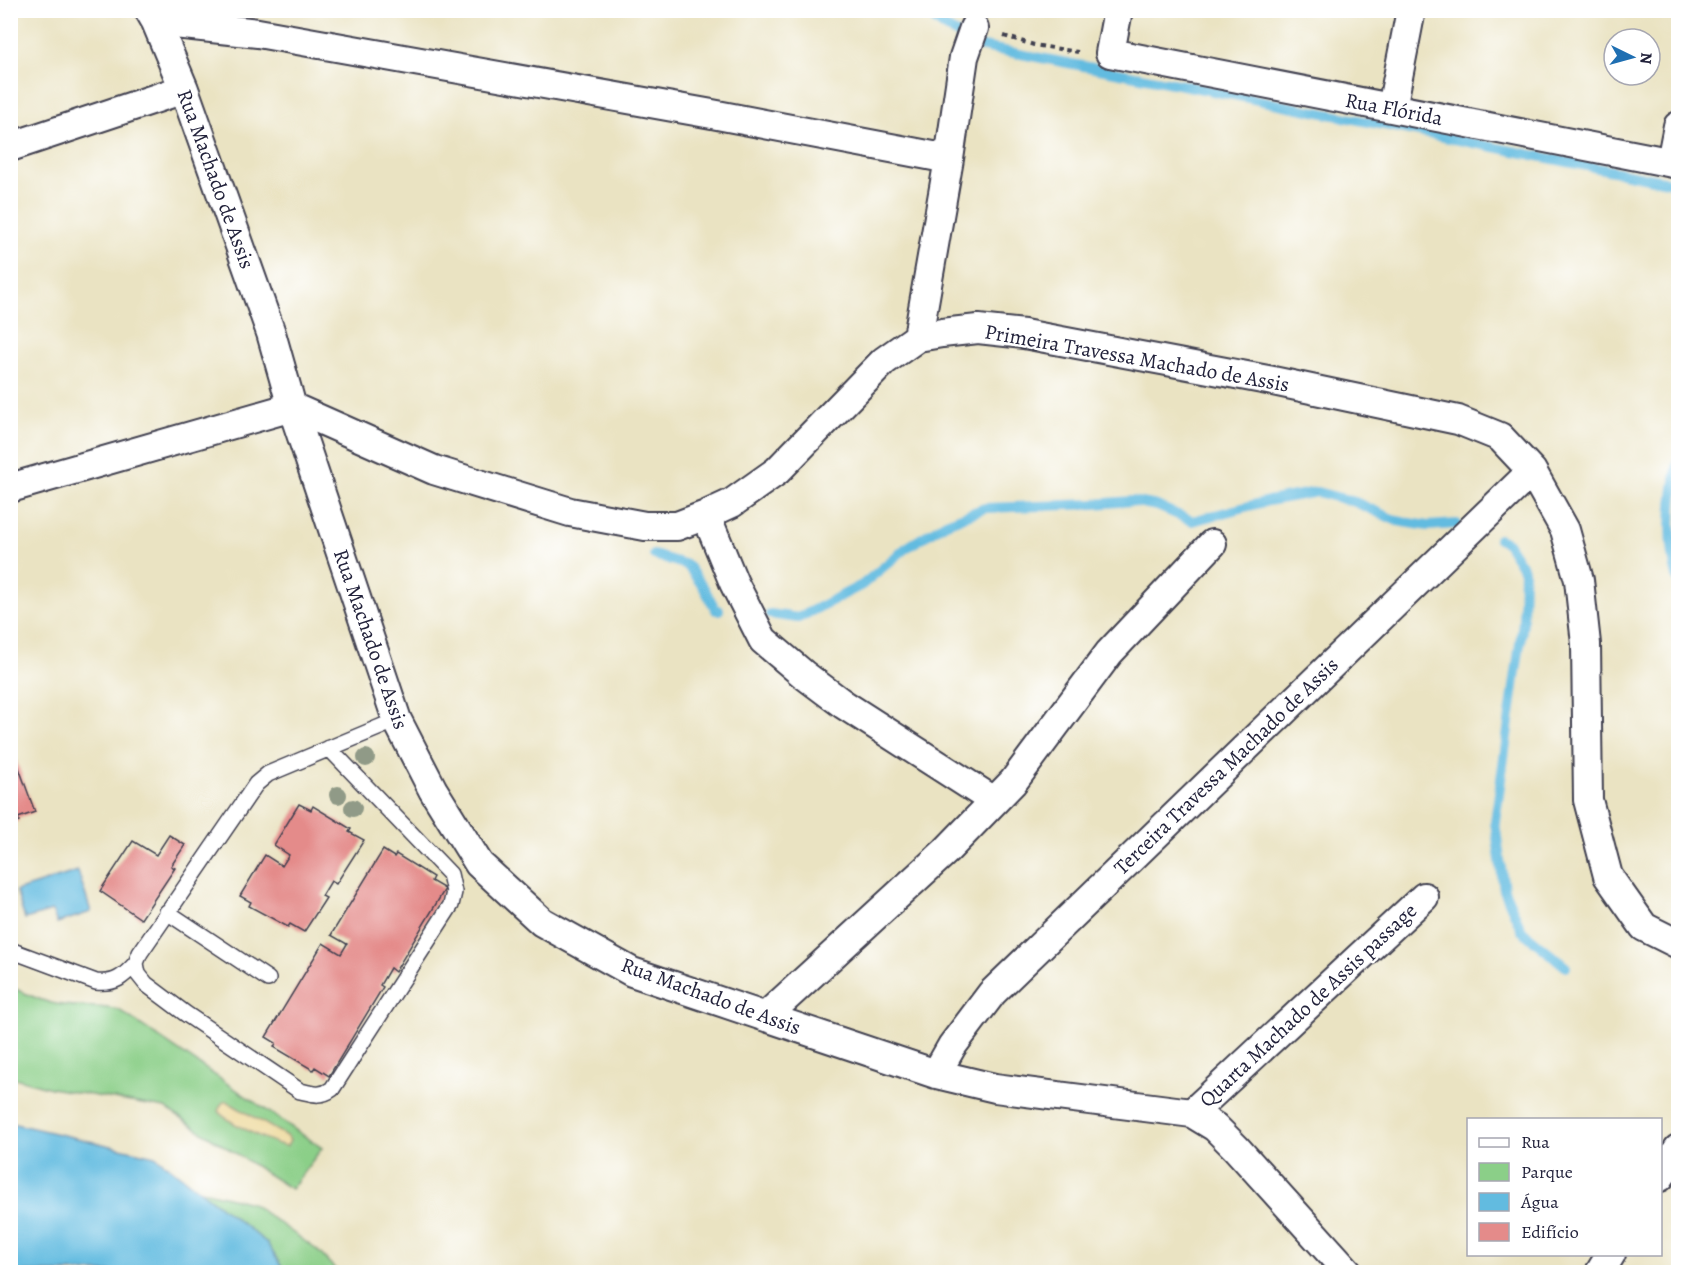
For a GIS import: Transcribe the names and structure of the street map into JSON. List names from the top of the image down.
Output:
{
  "streets": {
    "street": [
      "Rua Flórida",
      "Rua Machado de Assis",
      "Primeira Travessa Machado de Assis",
      "Terceira Travessa Machado de Assis",
      "Quarta Machado de Assis passage"
    ]
  },
  "crossings": [
    ["Rua Machado de Assis", "Primeira Travessa Machado de Assis"],
    ["Rua Machado de Assis", "Terceira Travessa Machado de Assis"],
    ["Rua Machado de Assis", "Quarta Machado de Assis passage"],
    ["Primeira Travessa Machado de Assis", "Terceira Travessa Machado de Assis"]
  ],
  "legend": [
    "Rua",
    "Parque",
    "Água",
    "Edifício"
  ],
  "north": "right"
}
